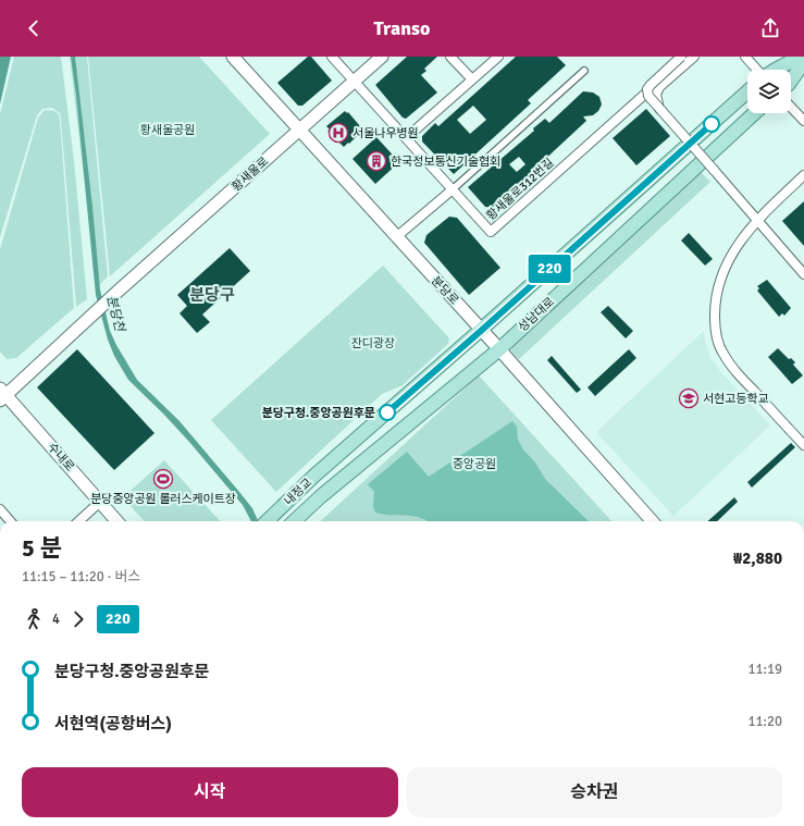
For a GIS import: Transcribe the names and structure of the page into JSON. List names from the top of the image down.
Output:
{
  "streets": {
    "main road": [
      "황새울로",
      "분당로",
      "성남대로",
      "수내로",
      "내정교"
    ],
    "street": ["황새울로312번길"]
  },
  "crossings": [
    ["황새울로", "황새울로312번길"],
    ["황새울로", "분당로"],
    ["황새울로", "수내로"],
    ["분당로", "성남대로"],
    ["성남대로", "내정교"]
  ],
  "districts": ["분당구"],
  "water": ["분당천"],
  "parks": ["황새울공원", "잔디광장", "중앙공원"],
  "places": {
    "hospital": ["서울나우병원"],
    "building": ["한국정보통신기술협회"],
    "school or university": ["서현고등학교"],
    "other": ["분당구청.중앙공원후문"],
    "sports": ["분당중앙공원 롤러스케이트장"]
  },
  "lines": ["bus line 220"],
  "page": {
    "header": "Transo",
    "on_map": "220",
    "heading": ["5 분", "11:15 – 11:20 · 버스", "₩2,880"],
    "legs": ["4", "220"],
    "list": [
      {
        "name": "분당구청.중앙공원후문",
        "value": "11:19"
      },
      {
        "name": "서현역(공항버스)",
        "value": "11:20"
      }
    ],
    "buttons": ["시작", "승차권"]
  }
}
